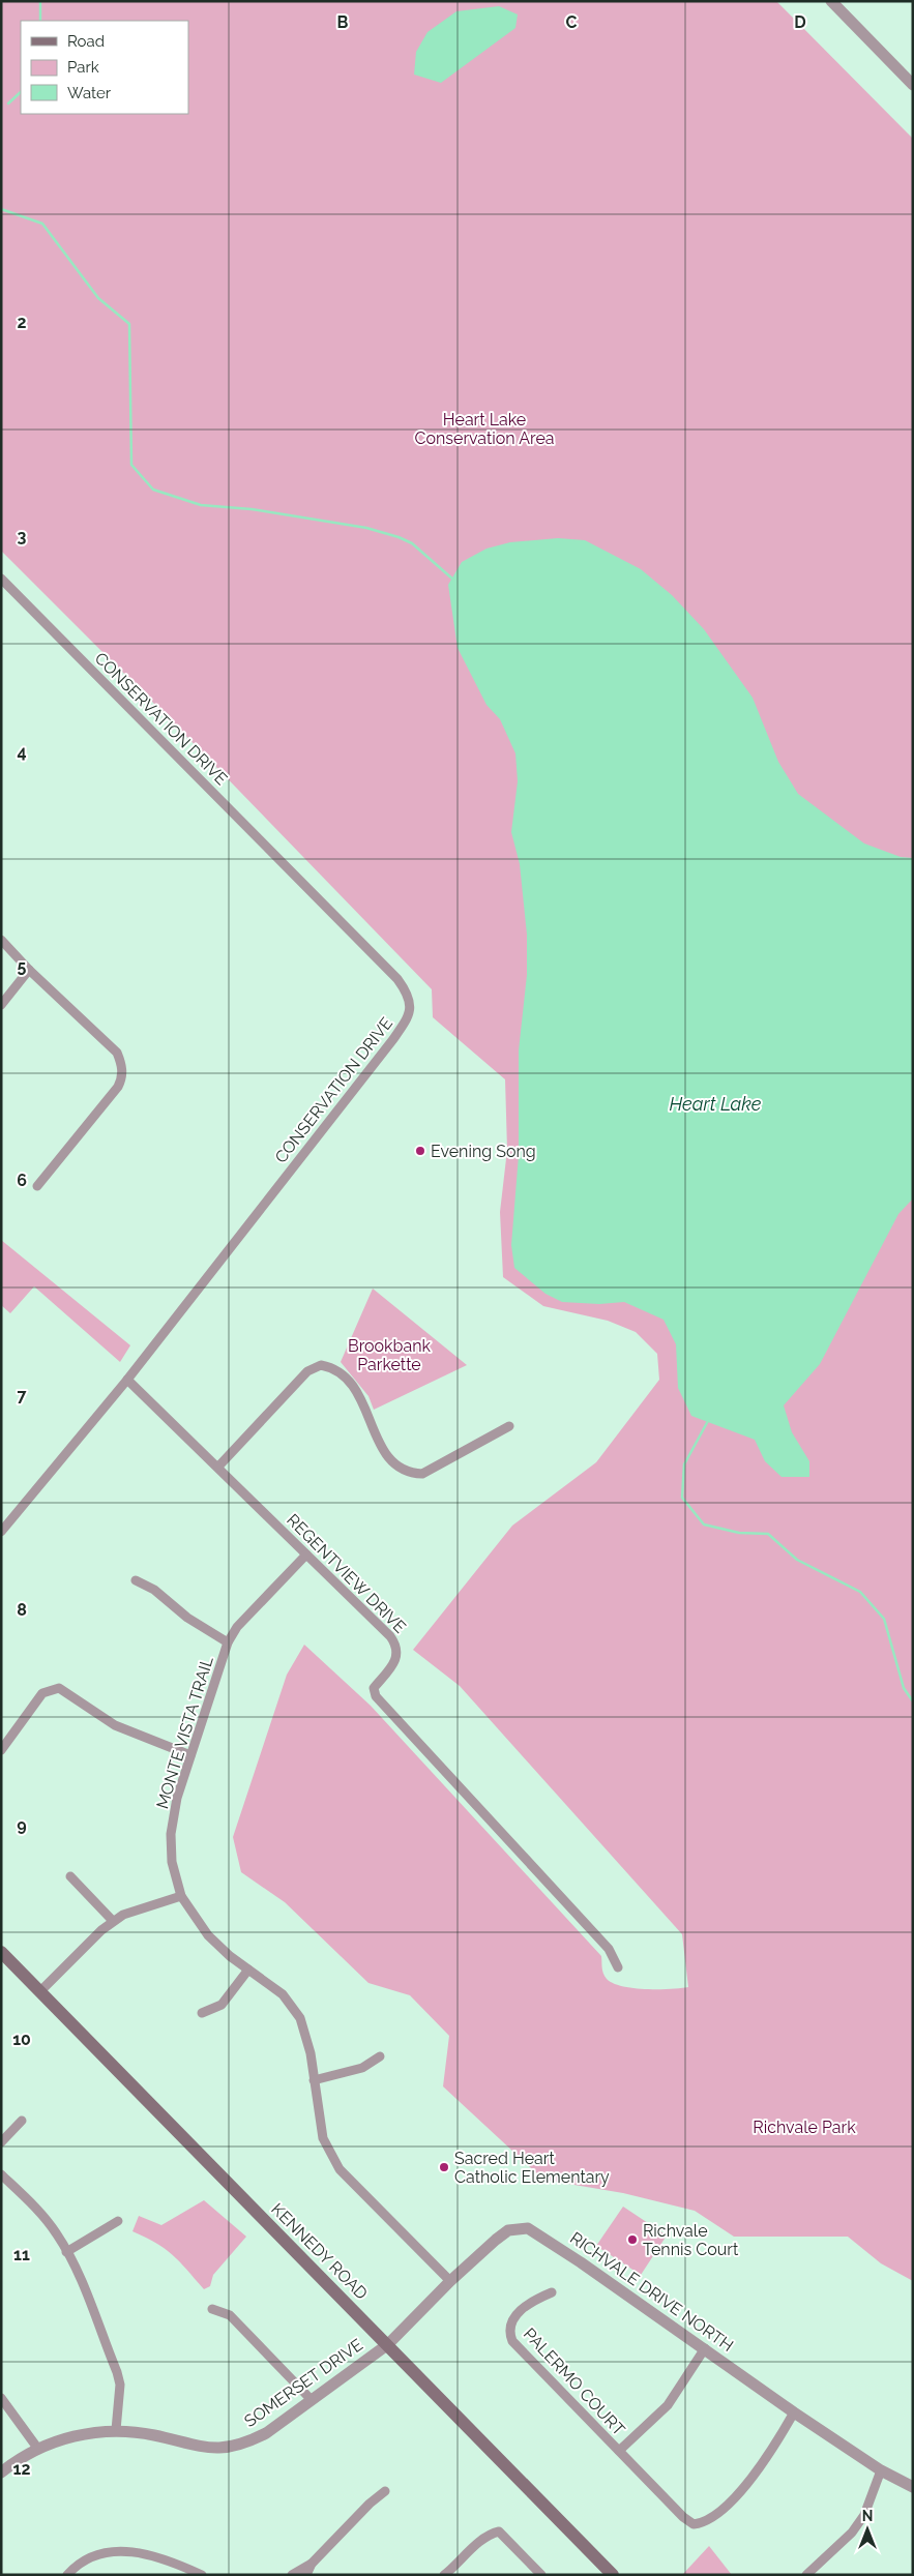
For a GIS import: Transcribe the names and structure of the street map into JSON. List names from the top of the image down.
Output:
{
  "streets": {
    "main road": ["KENNEDY ROAD"],
    "street": [
      "CONSERVATION DRIVE",
      "REGENTVIEW DRIVE",
      "MONTE VISTA TRAIL",
      "RICHVALE DRIVE NORTH",
      "PALERMO COURT",
      "SOMERSET DRIVE"
    ]
  },
  "crossings": [
    ["CONSERVATION DRIVE", "REGENTVIEW DRIVE"],
    ["REGENTVIEW DRIVE", "MONTE VISTA TRAIL"],
    ["MONTE VISTA TRAIL", "RICHVALE DRIVE NORTH"],
    ["KENNEDY ROAD", "RICHVALE DRIVE NORTH"],
    ["KENNEDY ROAD", "SOMERSET DRIVE"],
    ["RICHVALE DRIVE NORTH", "PALERMO COURT"],
    ["RICHVALE DRIVE NORTH", "SOMERSET DRIVE"]
  ],
  "water": ["Heart Lake"],
  "parks": ["Heart Lake Conservation Area", "Brookbank Parkette", "Richvale Park"],
  "places": ["Evening Song", "Sacred Heart Catholic Elementary", "Richvale Tennis Court"],
  "legend": ["Road", "Park", "Water"],
  "north": "top",
  "grid": {
    "columns": ["B", "C", "D"],
    "rows": [
      "2",
      "3",
      "4",
      "5",
      "6",
      "7",
      "8",
      "9",
      "10",
      "11",
      "12"
    ]
  }
}
